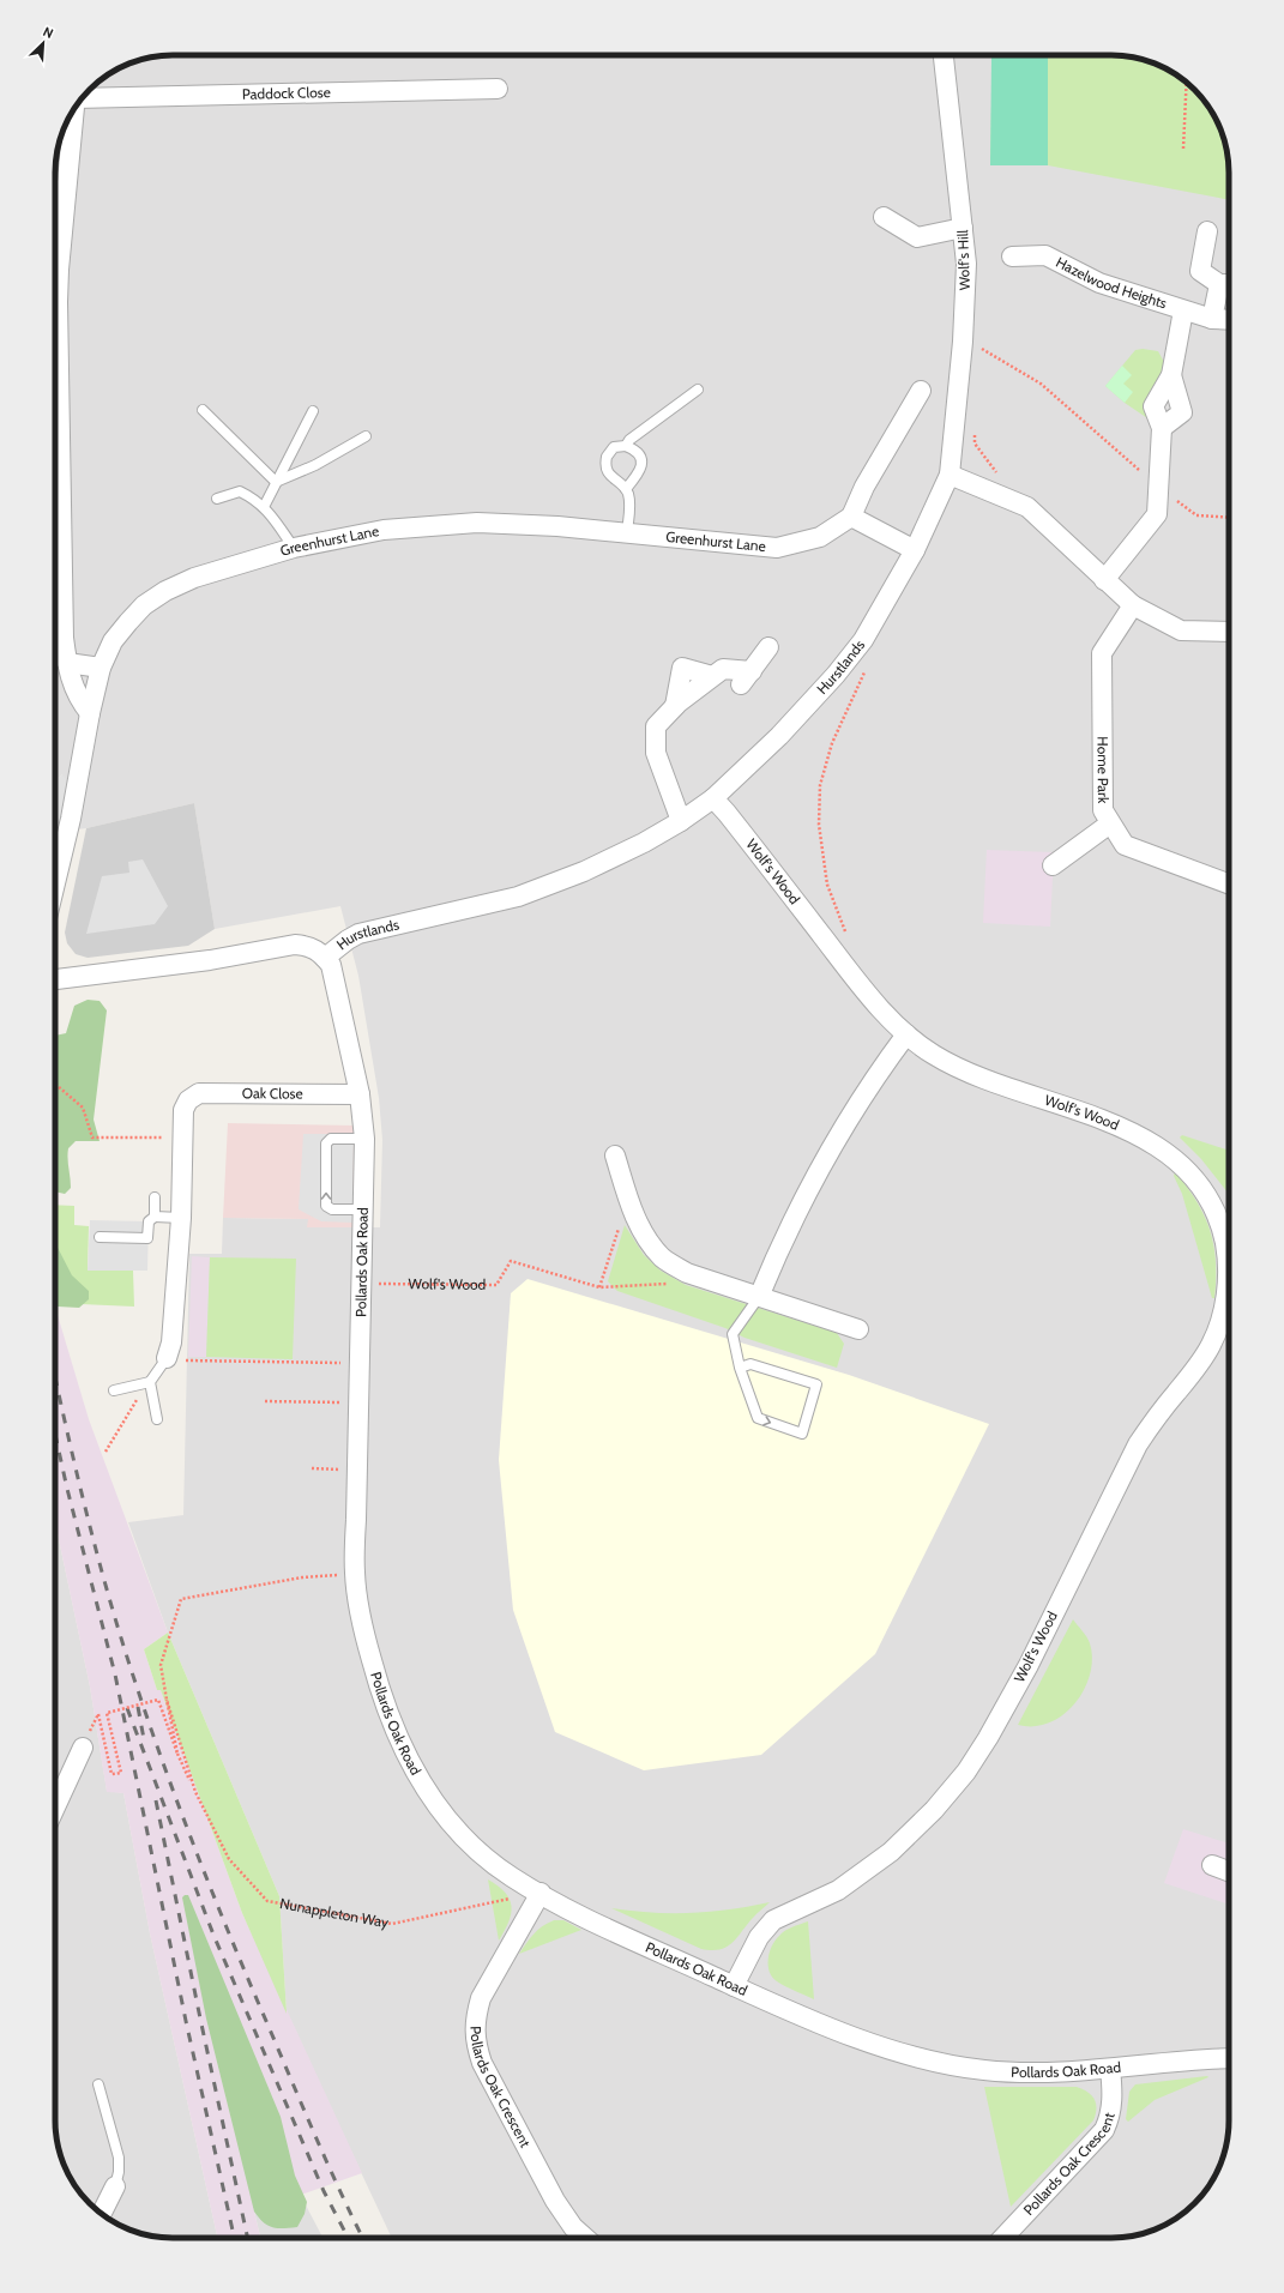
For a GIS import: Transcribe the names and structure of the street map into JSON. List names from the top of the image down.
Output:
{
  "streets": {
    "street": [
      "Paddock Close",
      "Wolf's Hill",
      "Hazelwood Heights",
      "Greenhurst Lane",
      "Hurstlands",
      "Home Park",
      "Wolf's Wood",
      "Oak Close",
      "Pollards Oak Road",
      "Pollards Oak Crescent"
    ],
    "path": ["Nunappleton Way"]
  },
  "crossings": [
    ["Wolf's Hill", "Hurstlands"],
    ["Hurstlands", "Wolf's Wood"],
    ["Hurstlands", "Pollards Oak Road"],
    ["Wolf's Wood", "Pollards Oak Road"],
    ["Oak Close", "Pollards Oak Road"],
    ["Pollards Oak Road", "Nunappleton Way"],
    ["Pollards Oak Road", "Pollards Oak Crescent"],
    ["Nunappleton Way", "Pollards Oak Crescent"]
  ],
  "north": "top right"
}
